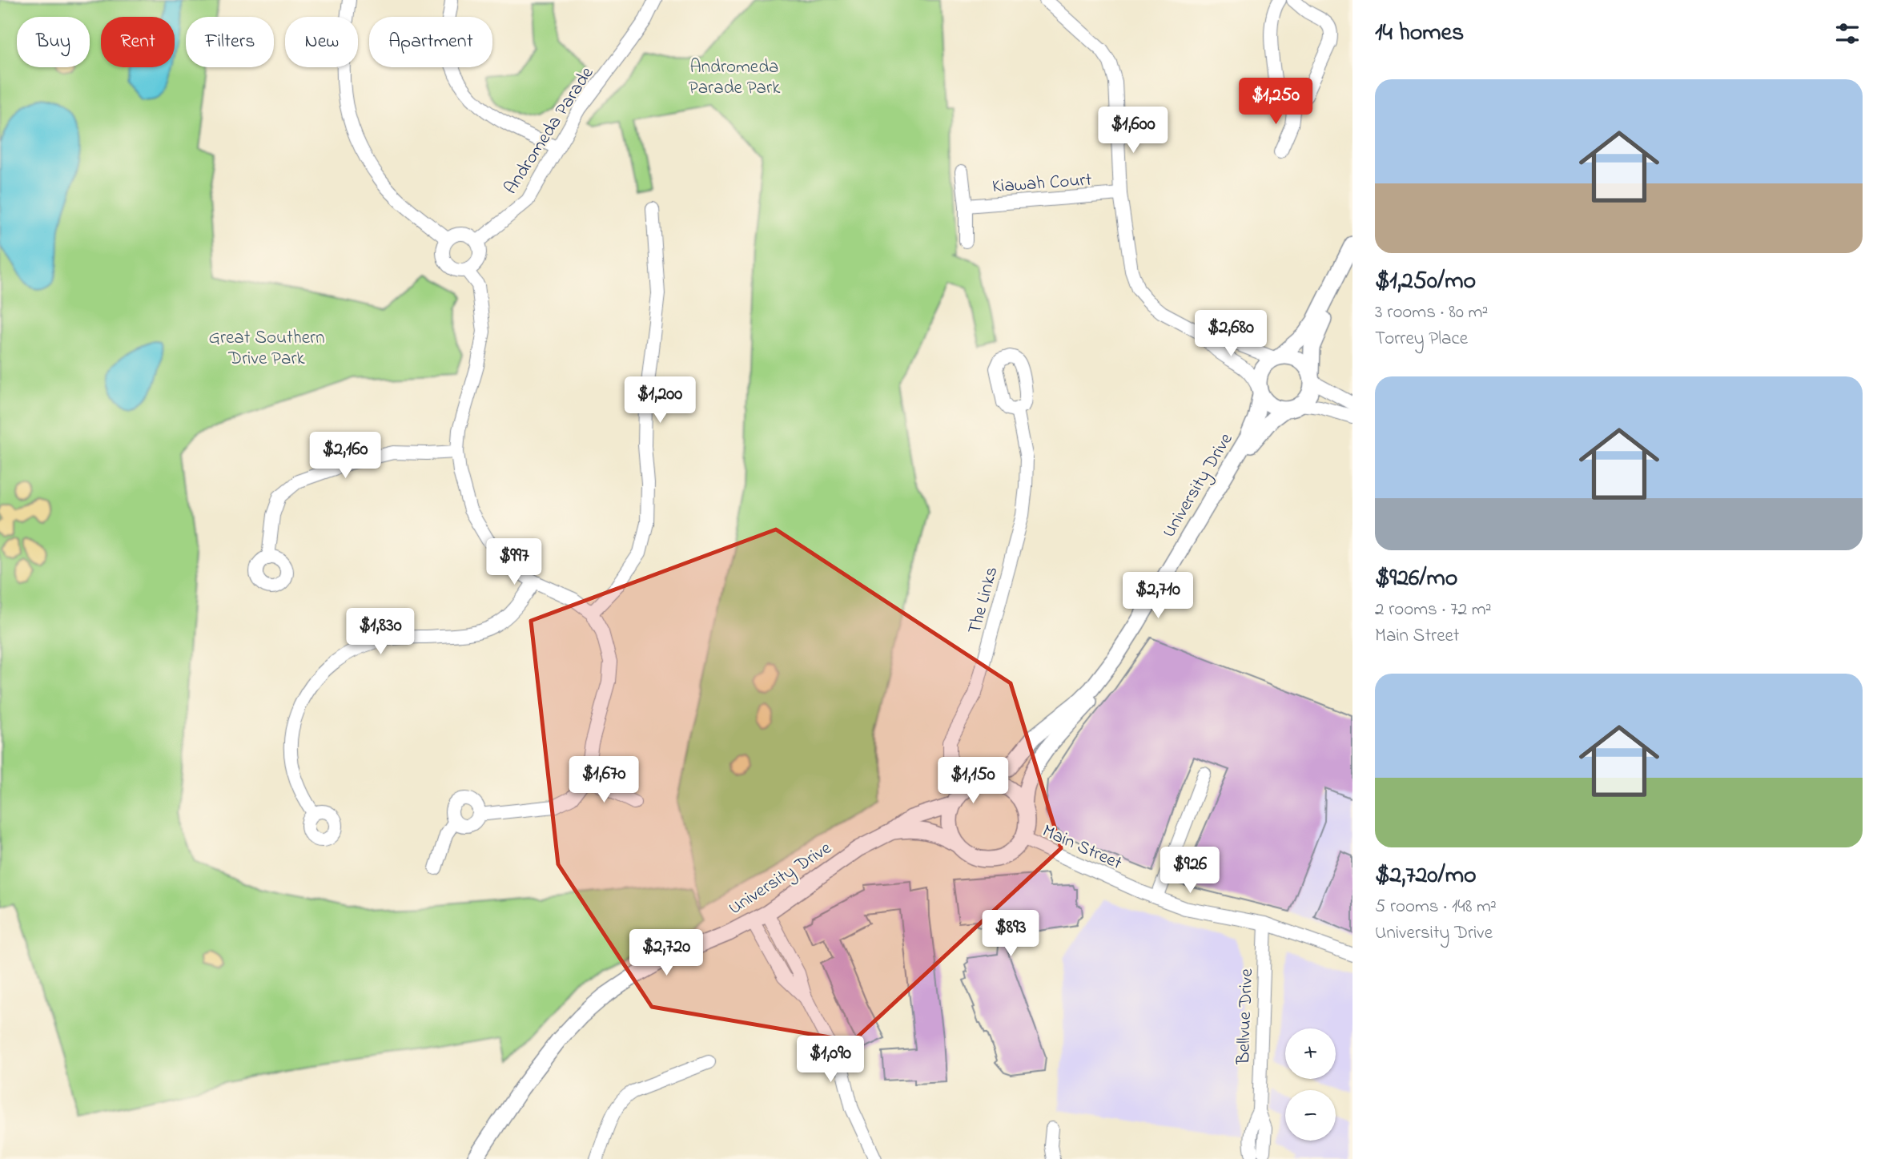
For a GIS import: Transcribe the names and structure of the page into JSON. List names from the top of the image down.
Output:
{
  "streets": {
    "street": [
      "Andromeda Parade",
      "Kiawah Court",
      "University Drive",
      "The Links",
      "Main Street",
      "Bellvue Drive"
    ]
  },
  "crossings": [
    ["University Drive", "The Links"],
    ["University Drive", "Main Street"],
    ["The Links", "Main Street"],
    ["Main Street", "Bellvue Drive"]
  ],
  "parks": ["Andromeda Parade Park", "Great Southern Drive Park"],
  "page": {
    "heading": "14 homes",
    "chip": [
      "Buy",
      "Rent",
      "Filters",
      "New",
      "Apartment"
    ],
    "list": [
      {
        "name": "$1,250/mo",
        "note": "3 rooms · 80 m² · Torrey Place"
      },
      {
        "name": "$926/mo",
        "note": "2 rooms · 72 m² · Main Street"
      },
      {
        "name": "$2,720/mo",
        "note": "5 rooms · 148 m² · University Drive"
      }
    ],
    "price": [
      "$1,250",
      "$1,600",
      "$2,680",
      "$1,200",
      "$2,160",
      "$997",
      "$2,710",
      "$1,830",
      "$1,670",
      "$1,150",
      "$926",
      "$893",
      "$2,720",
      "$1,090"
    ],
    "map_buttons": ["+", "−"]
  }
}
